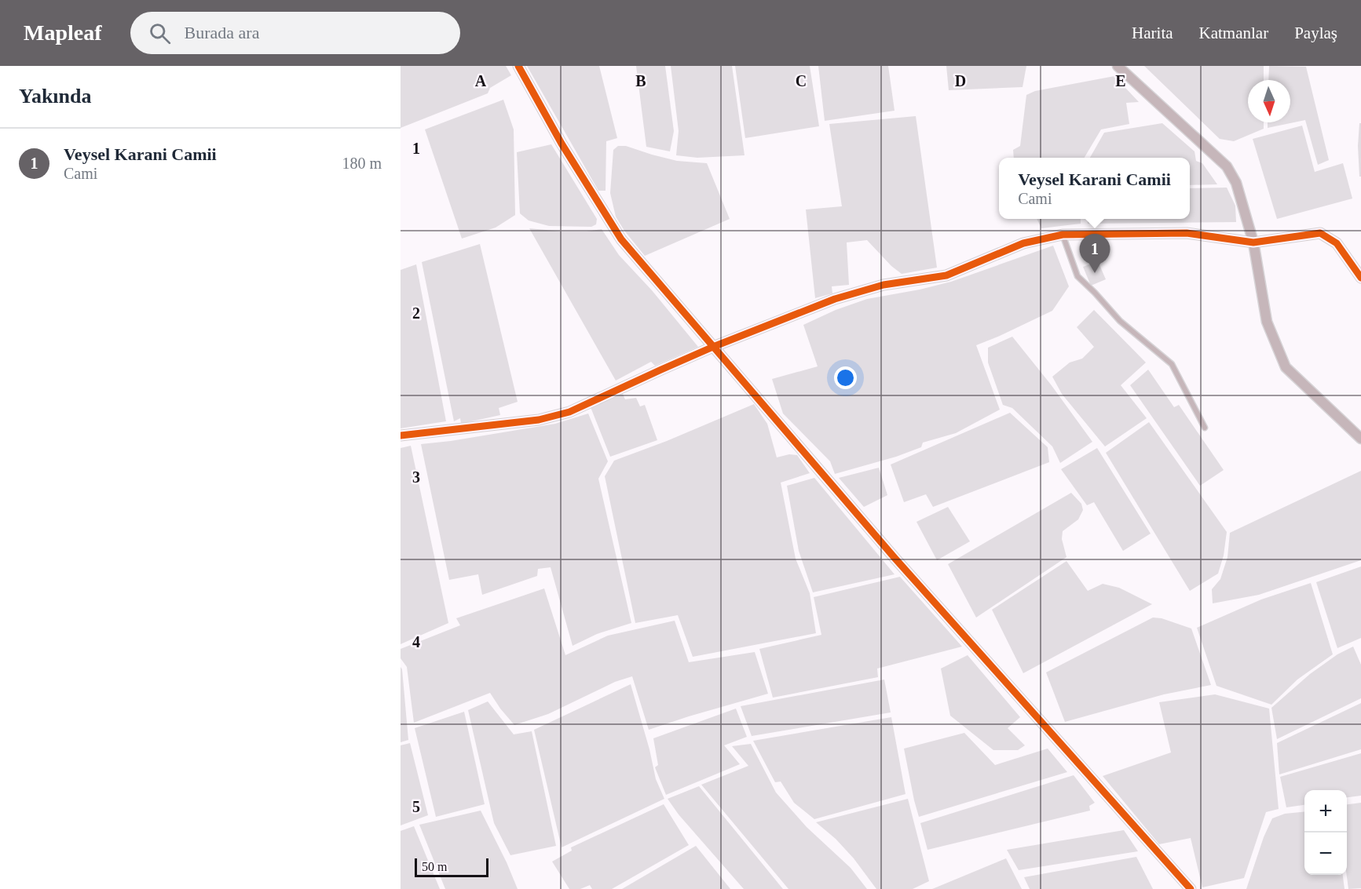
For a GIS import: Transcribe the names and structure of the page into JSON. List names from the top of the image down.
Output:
{
  "scale_bar": "50 m",
  "north": "bottom",
  "page": {
    "header": "Mapleaf",
    "search": "Burada ara",
    "nav": ["Harita", "Katmanlar", "Paylaş"],
    "heading": "Yakında",
    "list": [
      {
        "mark": "1",
        "name": "Veysel Karani Camii",
        "note": "Cami",
        "value": "180 m"
      }
    ],
    "popup": ["Veysel Karani Camii", "Cami"],
    "pins": "1",
    "map_buttons": ["+", "−"],
    "scale": "50 m"
  },
  "grid": {
    "columns": [
      "A",
      "B",
      "C",
      "D",
      "E"
    ],
    "rows": [
      "1",
      "2",
      "3",
      "4",
      "5"
    ]
  }
}
